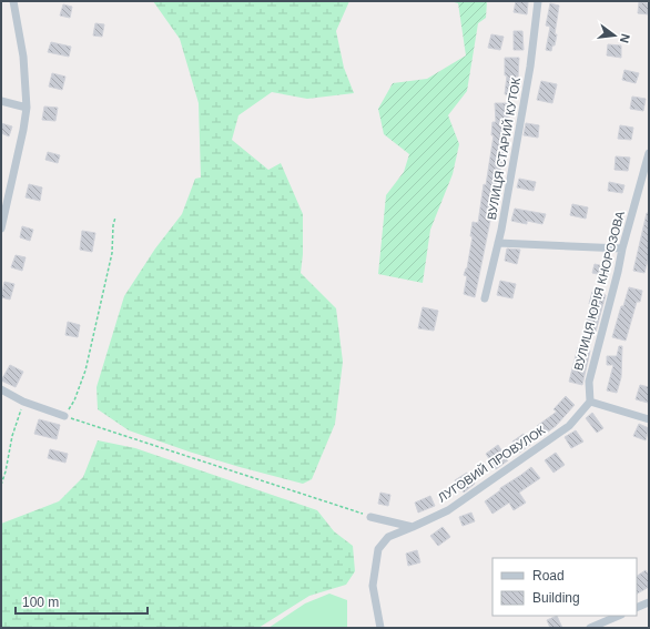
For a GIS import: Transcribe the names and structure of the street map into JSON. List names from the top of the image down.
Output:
{
  "streets": {
    "street": ["ВУЛИЦЯ СТАРИЙ КУТОК", "ВУЛИЦЯ ЮРІЯ КНОРОЗОВА", "ЛУГОВИЙ ПРОВУЛОК"]
  },
  "crossings": [
    ["ВУЛИЦЯ ЮРІЯ КНОРОЗОВА", "ЛУГОВИЙ ПРОВУЛОК"]
  ],
  "legend": ["Road", "Building"],
  "scale_bar": "100 m",
  "north": "right"
}
